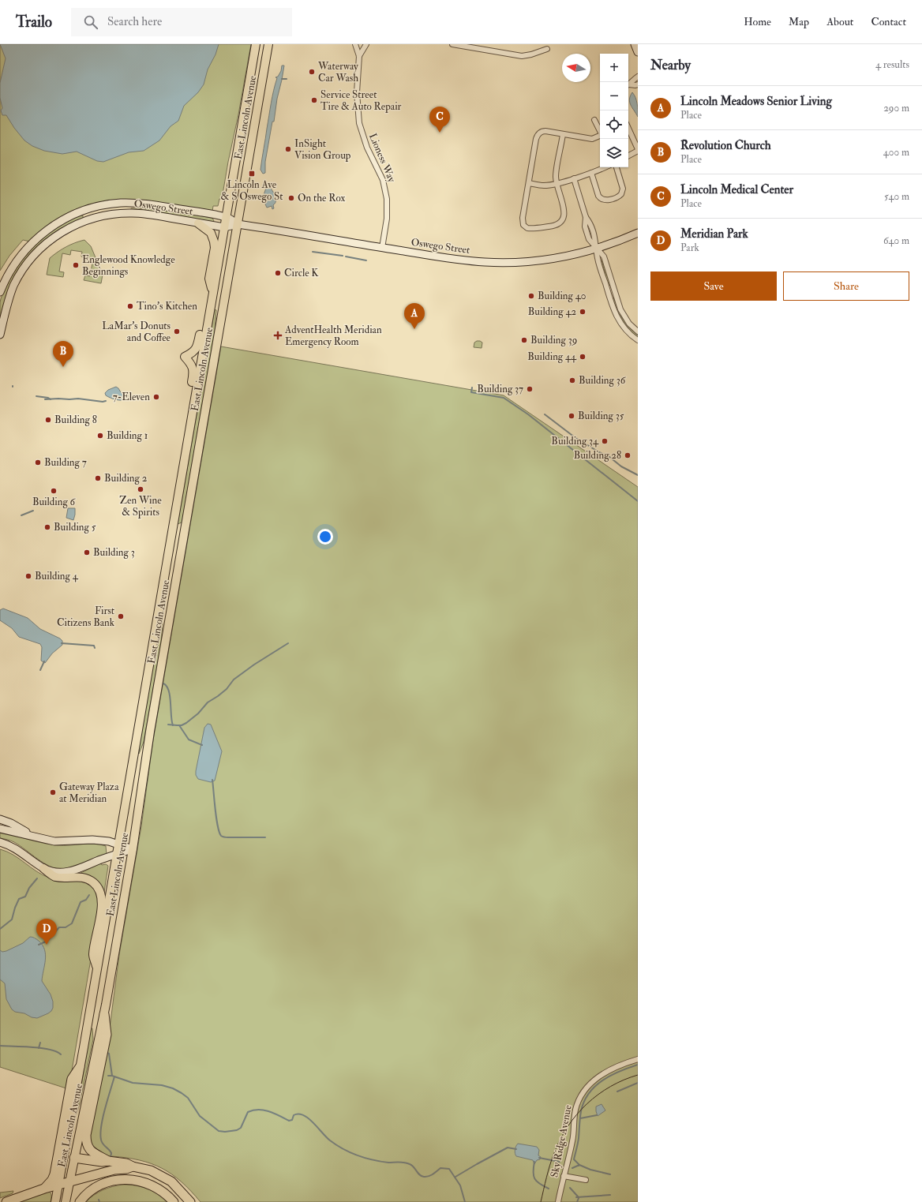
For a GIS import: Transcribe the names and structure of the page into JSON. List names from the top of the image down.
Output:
{
  "streets": {
    "main road": ["East Lincoln Avenue", "Oswego Street"],
    "street": ["Lioness Way", "Sky Ridge Avenue"]
  },
  "crossings": [
    ["East Lincoln Avenue", "Oswego Street"],
    ["Lioness Way", "Oswego Street"]
  ],
  "places": {
    "other": [
      "Waterway Car Wash",
      "Service Street Tire & Auto Repair",
      "InSight Vision Group",
      "On the Rox",
      "Englewood Knowledge Beginnings",
      "Circle K",
      "Building 40",
      "Tino's Kitchen",
      "Building 42",
      "LaMar's Donuts and Coffee",
      "Building 39",
      "Building 44",
      "Building 36",
      "Building 37",
      "7-Eleven",
      "Building 35",
      "Building 8",
      "Building 1",
      "Building 34",
      "Building 28",
      "Building 7",
      "Building 2",
      "Zen Wine & Spirits",
      "Building 6",
      "Building 5",
      "Building 3",
      "Building 4",
      "First Citizens Bank",
      "Gateway Plaza at Meridian"
    ],
    "transit": ["Lincoln Ave & S Oswego St"],
    "health": ["AdventHealth Meridian Emergency Room"]
  },
  "north": "left",
  "page": {
    "header": "Trailo",
    "search": "Search here",
    "nav": [
      "Home",
      "Map",
      "About",
      "Contact"
    ],
    "heading": ["Nearby", "4 results"],
    "map_buttons": ["+", "−"],
    "list": [
      {
        "mark": "A",
        "name": "Lincoln Meadows Senior Living",
        "note": "Place",
        "value": "290 m"
      },
      {
        "mark": "B",
        "name": "Revolution Church",
        "note": "Place",
        "value": "400 m"
      },
      {
        "mark": "C",
        "name": "Lincoln Medical Center",
        "note": "Place",
        "value": "540 m"
      },
      {
        "mark": "D",
        "name": "Meridian Park",
        "note": "Park",
        "value": "640 m"
      }
    ],
    "pins": [
      "C",
      "A",
      "B",
      "D"
    ],
    "buttons": ["Save", "Share"]
  }
}
